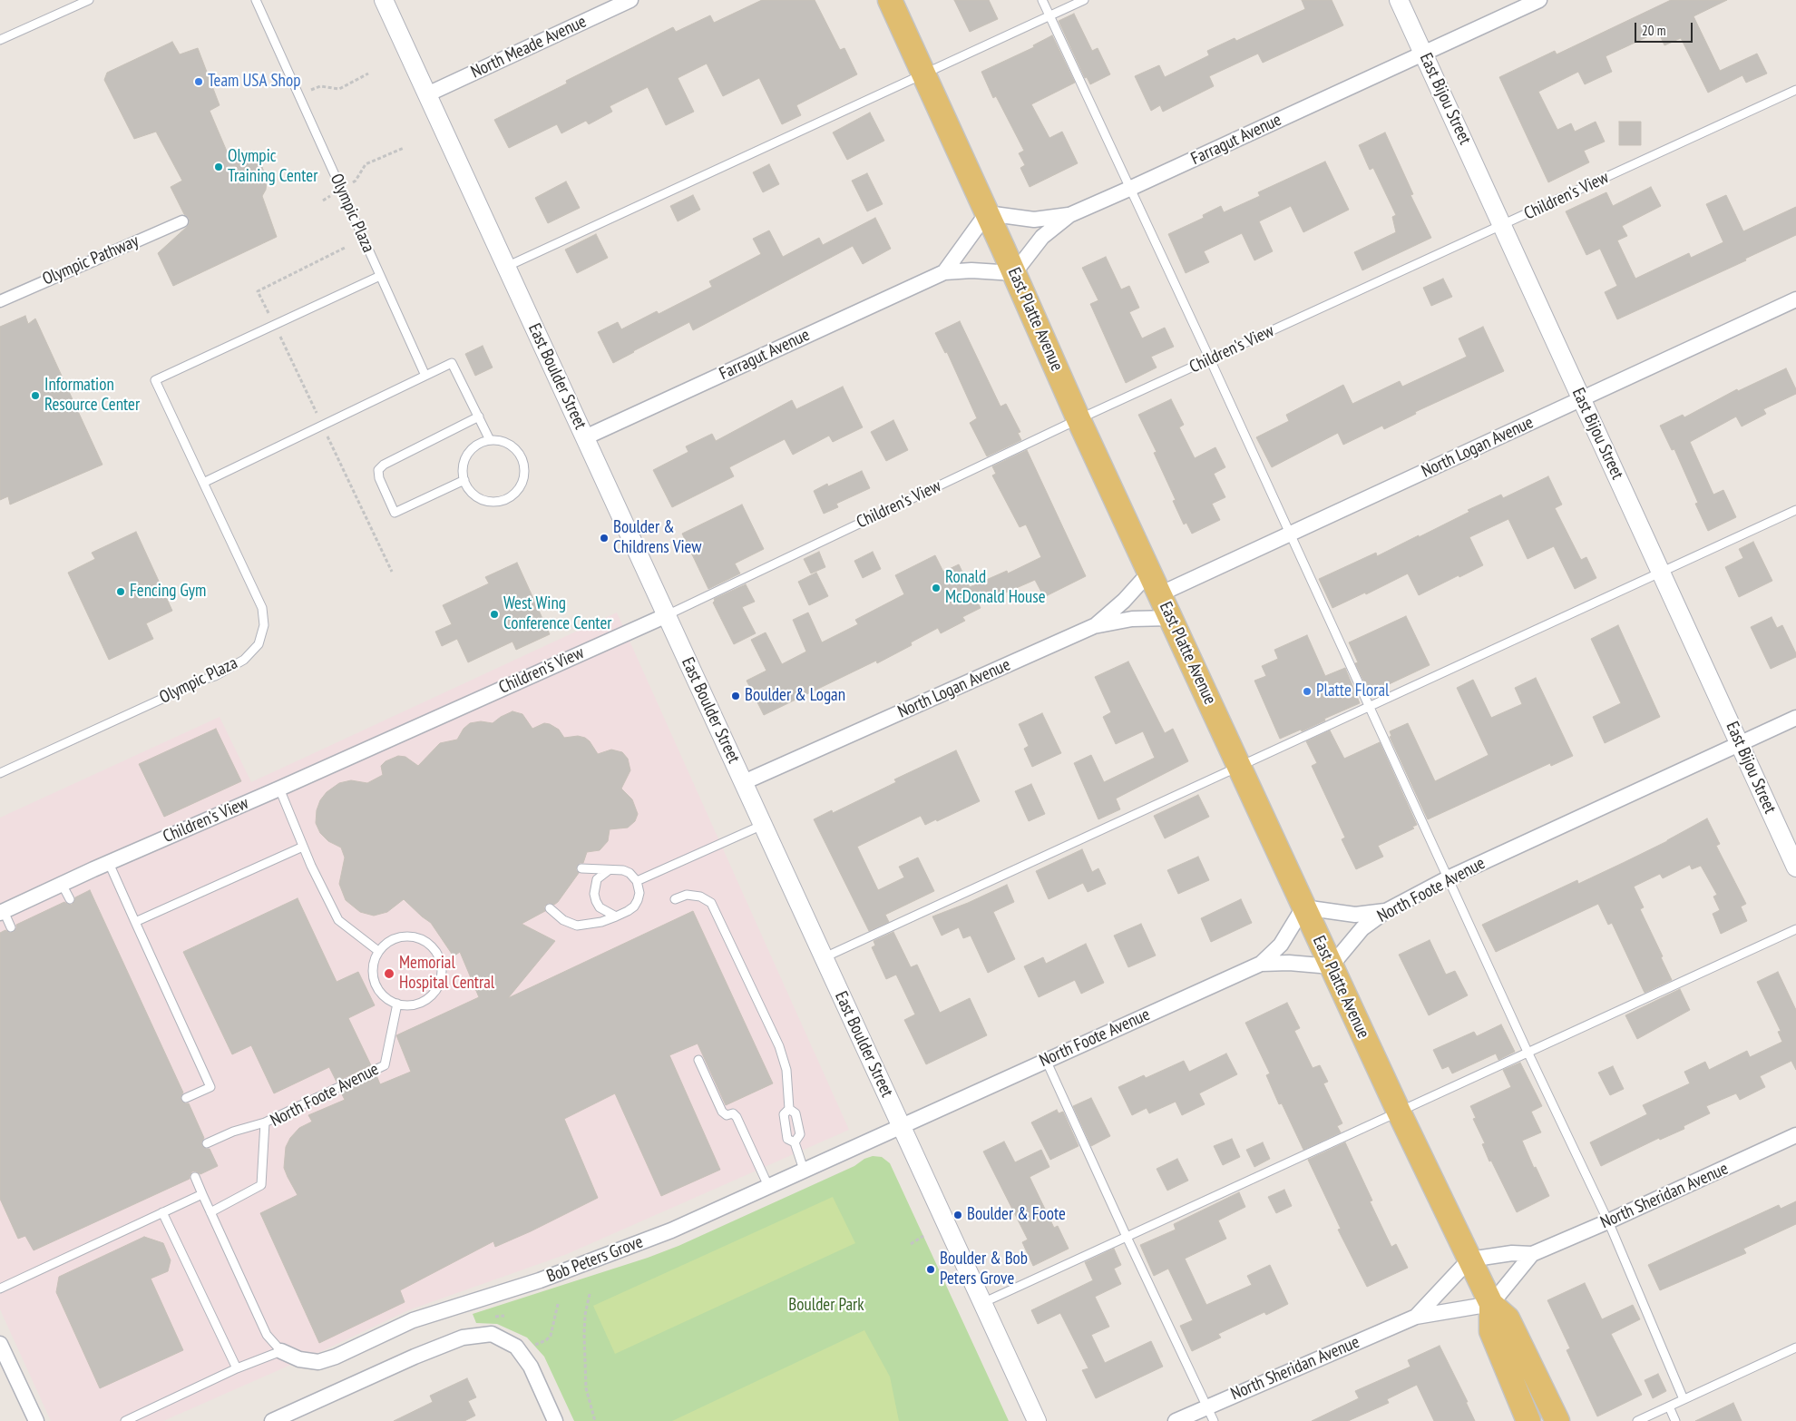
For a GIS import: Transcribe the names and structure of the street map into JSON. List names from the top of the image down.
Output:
{
  "streets": {
    "main road": ["East Platte Avenue"],
    "street": [
      "North Meade Avenue",
      "East Bijou Street",
      "Farragut Avenue",
      "Children's View",
      "Olympic Pathway",
      "East Boulder Street",
      "North Logan Avenue",
      "North Foote Avenue",
      "North Sheridan Avenue",
      "Bob Peters Grove"
    ],
    "lane": ["Olympic Plaza"]
  },
  "crossings": [
    ["North Meade Avenue", "East Boulder Street"],
    ["East Bijou Street", "Farragut Avenue"],
    ["East Bijou Street", "Children's View"],
    ["East Bijou Street", "North Logan Avenue"],
    ["East Bijou Street", "North Foote Avenue"],
    ["Farragut Avenue", "East Platte Avenue"],
    ["Farragut Avenue", "East Boulder Street"],
    ["Children's View", "East Platte Avenue"],
    ["Children's View", "East Boulder Street"],
    ["East Platte Avenue", "North Logan Avenue"],
    ["East Platte Avenue", "North Foote Avenue"],
    ["East Platte Avenue", "North Sheridan Avenue"],
    ["East Boulder Street", "North Logan Avenue"],
    ["East Boulder Street", "North Foote Avenue"],
    ["East Boulder Street", "Bob Peters Grove"],
    ["North Foote Avenue", "Bob Peters Grove"]
  ],
  "parks": ["Boulder Park"],
  "places": [
    "Team USA Shop",
    "Olympic Training Center",
    "Information Resource Center",
    "Boulder & Childrens View",
    "Ronald McDonald House",
    "Fencing Gym",
    "West Wing Conference Center",
    "Platte Floral",
    "Boulder & Logan",
    "Memorial Hospital Central",
    "Boulder & Foote",
    "Boulder & Bob Peters Grove"
  ],
  "scale_bar": "20 m"
}
